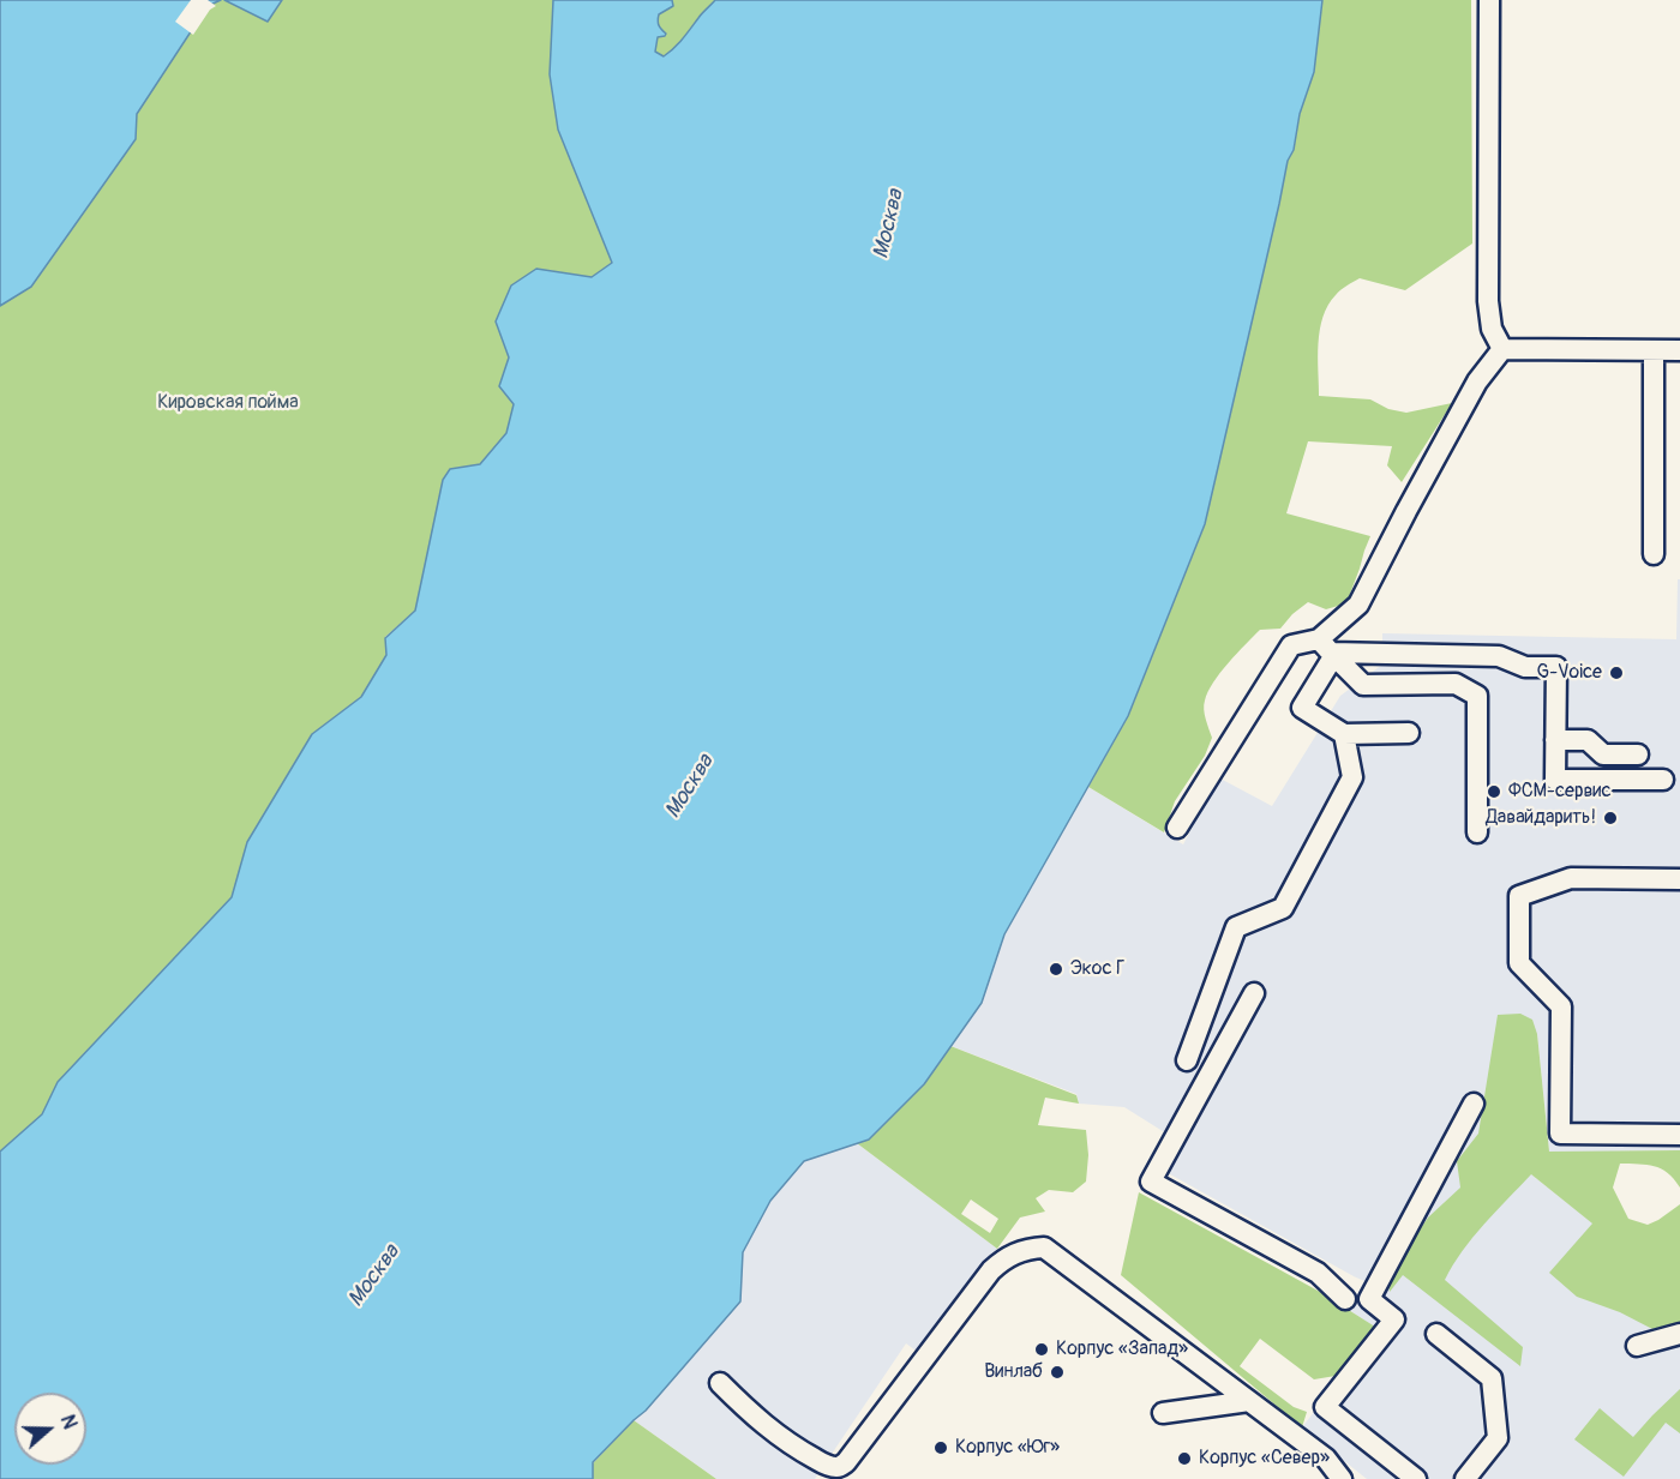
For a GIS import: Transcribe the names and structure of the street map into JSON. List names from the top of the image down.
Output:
{
  "water": ["Москва"],
  "parks": ["Кировская пойма"],
  "places": [
    "G-Voice",
    "ФСМ-сервис",
    "Давайдарить!",
    "Экос Г",
    "Корпус «Запад»",
    "Винлаб",
    "Корпус «Юг»",
    "Корпус «Север»"
  ],
  "north": "right"
}
